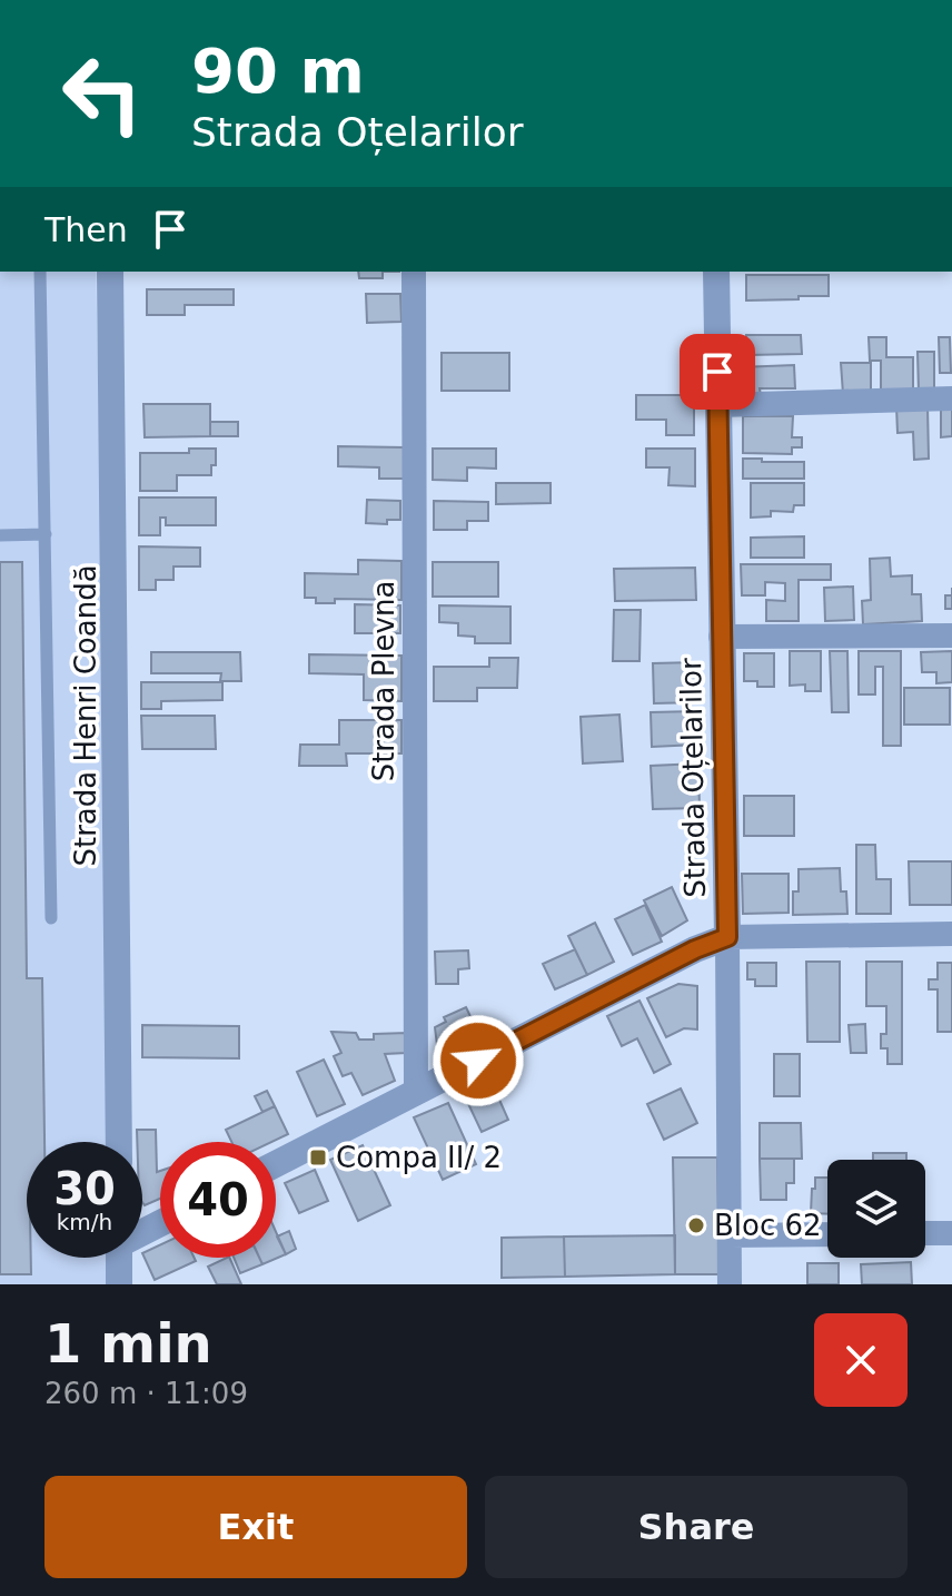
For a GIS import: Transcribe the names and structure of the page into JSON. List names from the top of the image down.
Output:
{
  "streets": {
    "street": ["Strada Plevna", "Strada Henri Coandă", "Strada Oțelarilor"]
  },
  "places": {
    "transit": ["Compa II/ 2"],
    "other": ["Bloc 62"]
  },
  "page": {
    "turn": ["90 m", "Strada Oțelarilor"],
    "then": "Then",
    "speed": "30 km/h",
    "limit": "40",
    "heading": ["1 min", "260 m · 11:09"],
    "buttons": ["Exit", "Share"]
  }
}
